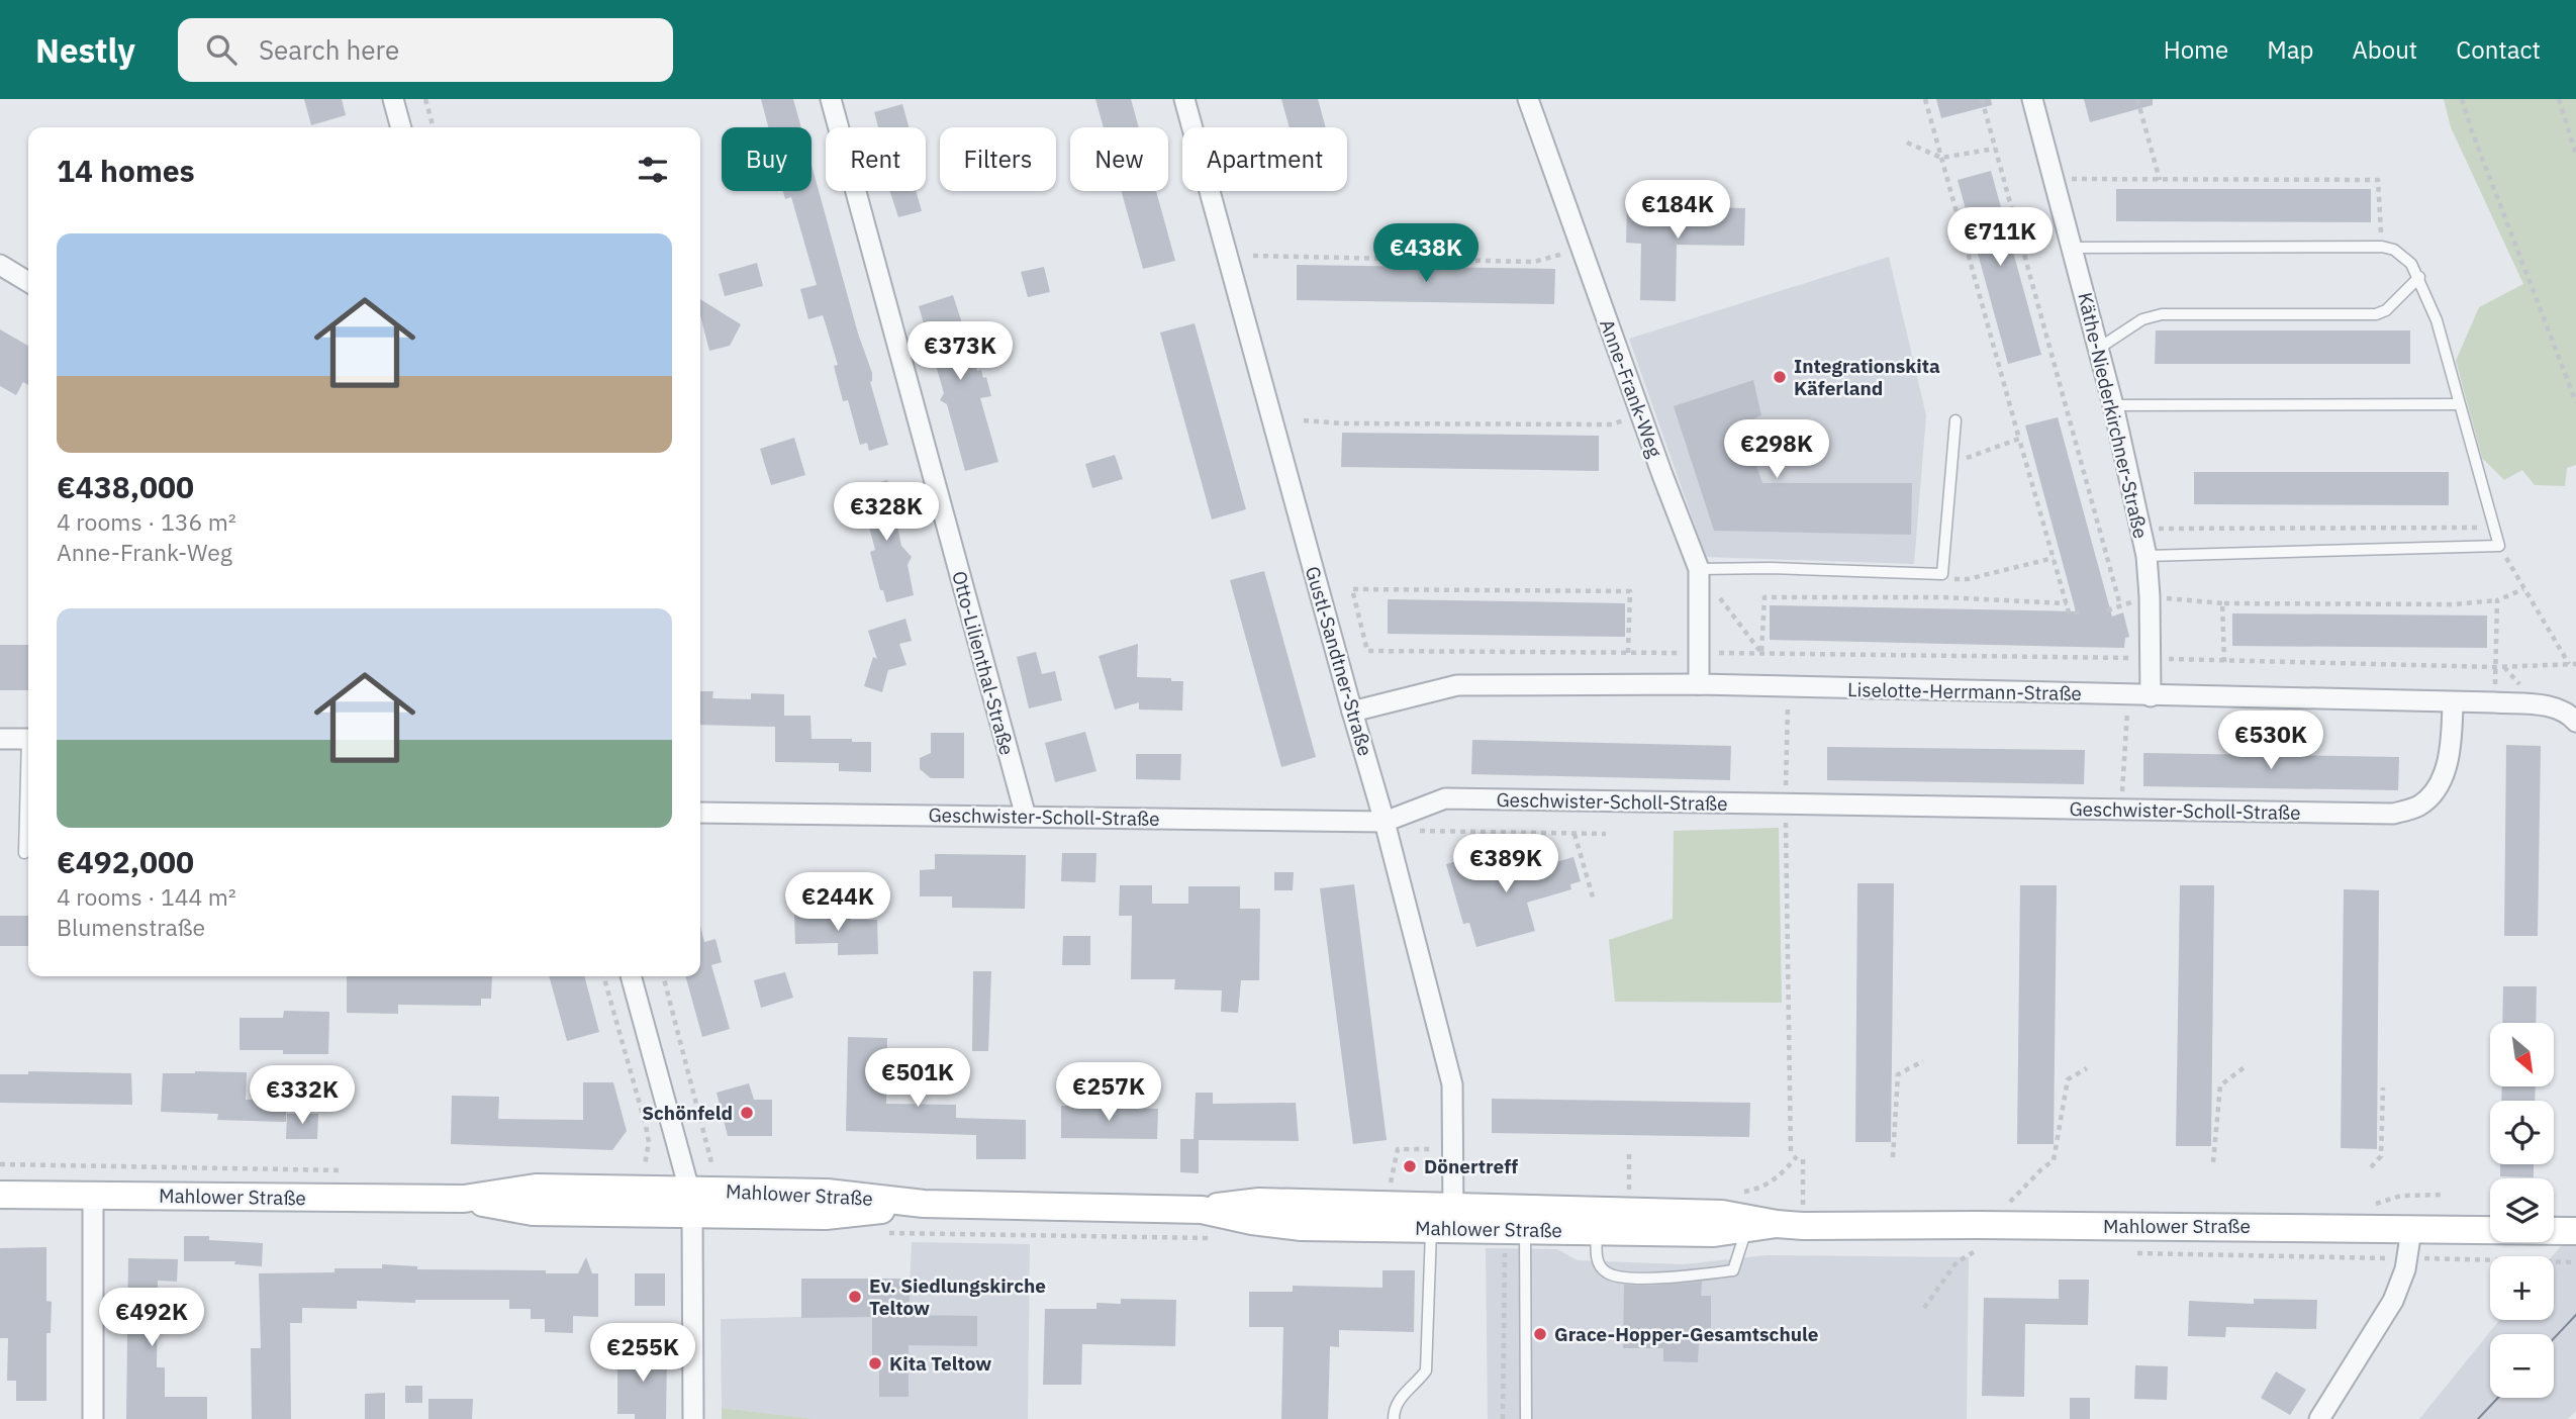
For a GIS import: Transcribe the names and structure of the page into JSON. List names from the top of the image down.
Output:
{
  "streets": {
    "main road": ["Mahlower Straße"],
    "street": [
      "Anne-Frank-Weg",
      "Käthe-Niederkirchner-Straße",
      "Gustl-Sandtner-Straße",
      "Otto-Lilienthal-Straße",
      "Liselotte-Herrmann-Straße",
      "Geschwister-Scholl-Straße"
    ]
  },
  "crossings": [
    ["Anne-Frank-Weg", "Liselotte-Herrmann-Straße"],
    ["Käthe-Niederkirchner-Straße", "Liselotte-Herrmann-Straße"],
    ["Gustl-Sandtner-Straße", "Liselotte-Herrmann-Straße"],
    ["Gustl-Sandtner-Straße", "Geschwister-Scholl-Straße"],
    ["Gustl-Sandtner-Straße", "Mahlower Straße"],
    ["Otto-Lilienthal-Straße", "Geschwister-Scholl-Straße"],
    ["Liselotte-Herrmann-Straße", "Geschwister-Scholl-Straße"]
  ],
  "places": [
    "Integrationskita Käferland",
    "Schönfeld",
    "Dönertreff",
    "Ev. Siedlungskirche Teltow",
    "Grace-Hopper-Gesamtschule",
    "Kita Teltow"
  ],
  "north": "bottom right",
  "page": {
    "header": "Nestly",
    "search": "Search here",
    "nav": [
      "Home",
      "Map",
      "About",
      "Contact"
    ],
    "chip": [
      "Buy",
      "Rent",
      "Filters",
      "New",
      "Apartment"
    ],
    "heading": "14 homes",
    "price": [
      "€184K",
      "€711K",
      "€438K",
      "€373K",
      "€298K",
      "€328K",
      "€530K",
      "€389K",
      "€244K",
      "€501K",
      "€257K",
      "€332K",
      "€492K",
      "€255K"
    ],
    "list": [
      {
        "name": "€438,000",
        "note": "4 rooms · 136 m² · Anne-Frank-Weg"
      },
      {
        "name": "€492,000",
        "note": "4 rooms · 144 m² · Blumenstraße"
      }
    ],
    "map_buttons": ["+", "−"]
  }
}
